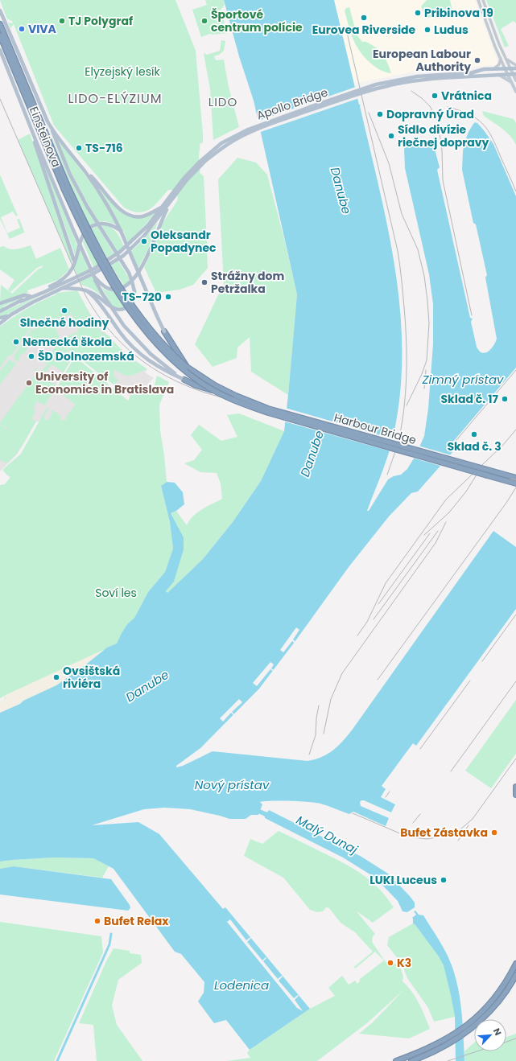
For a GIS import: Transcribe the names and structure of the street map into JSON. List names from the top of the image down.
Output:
{
  "streets": {
    "highway": ["Harbour Bridge"],
    "main road": ["Apollo Bridge", "Einsteinova"]
  },
  "districts": ["LIDO-ELÝZIUM", "LIDO"],
  "water": [
    "Danube",
    "Zimný prístav",
    "Nový prístav",
    "Malý Dunaj",
    "Lodenica"
  ],
  "parks": ["Elyzejský lesík", "Soví les"],
  "places": [
    "Pribinova 19",
    "Eurovea Riverside",
    "TJ Polygraf",
    "Športové centrum polície",
    "VIVA",
    "Ludus",
    "European Labour Authority",
    "Vrátnica",
    "Dopravný Úrad",
    "Sídlo divízie riečnej dopravy",
    "TS-716",
    "Oleksandr Popadynec",
    "Strážny dom Petržalka",
    "TS-720",
    "Slnečné hodiny",
    "Nemecká škola",
    "ŠD Dolnozemská",
    "University of Economics in Bratislava",
    "Sklad č. 17",
    "Sklad č. 3",
    "Ovsištská riviéra",
    "Bufet Zástavka",
    "LUKI Luceus",
    "Bufet Relax",
    "K3"
  ],
  "north": "top right"
}
